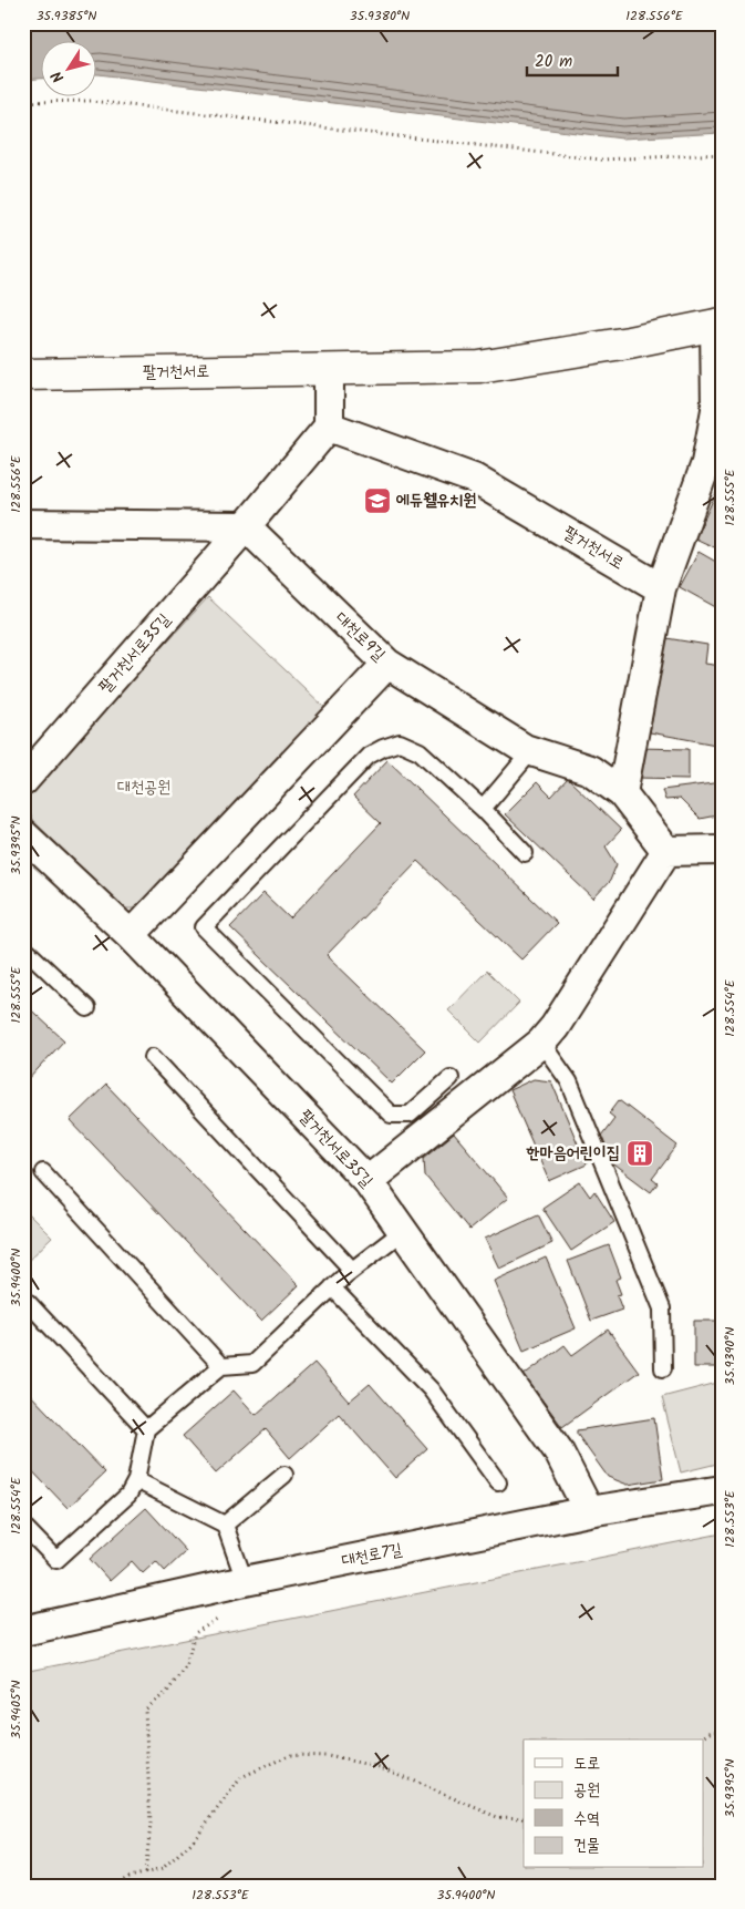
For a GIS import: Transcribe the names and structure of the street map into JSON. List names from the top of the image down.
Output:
{
  "streets": {
    "main road": ["팔거천서로"],
    "street": ["대천로9길", "팔거천서로35길", "대천로7길"]
  },
  "crossings": [
    ["팔거천서로", "팔거천서로35길"],
    ["대천로9길", "팔거천서로35길"],
    ["팔거천서로35길", "대천로7길"]
  ],
  "parks": ["대천공원"],
  "places": {
    "school or university": ["에듀웰유치원"],
    "building": ["한마음어린이집"]
  },
  "legend": [
    "도로",
    "공원",
    "수역",
    "건물"
  ],
  "scale_bar": "20 m",
  "north": "bottom left",
  "coordinates": [
    "35.9385°N",
    "35.9380°N",
    "128.556°E",
    "128.555°E",
    "35.9395°N",
    "128.554°E",
    "35.9400°N",
    "35.9390°N",
    "128.553°E",
    "35.9405°N"
  ]
}
